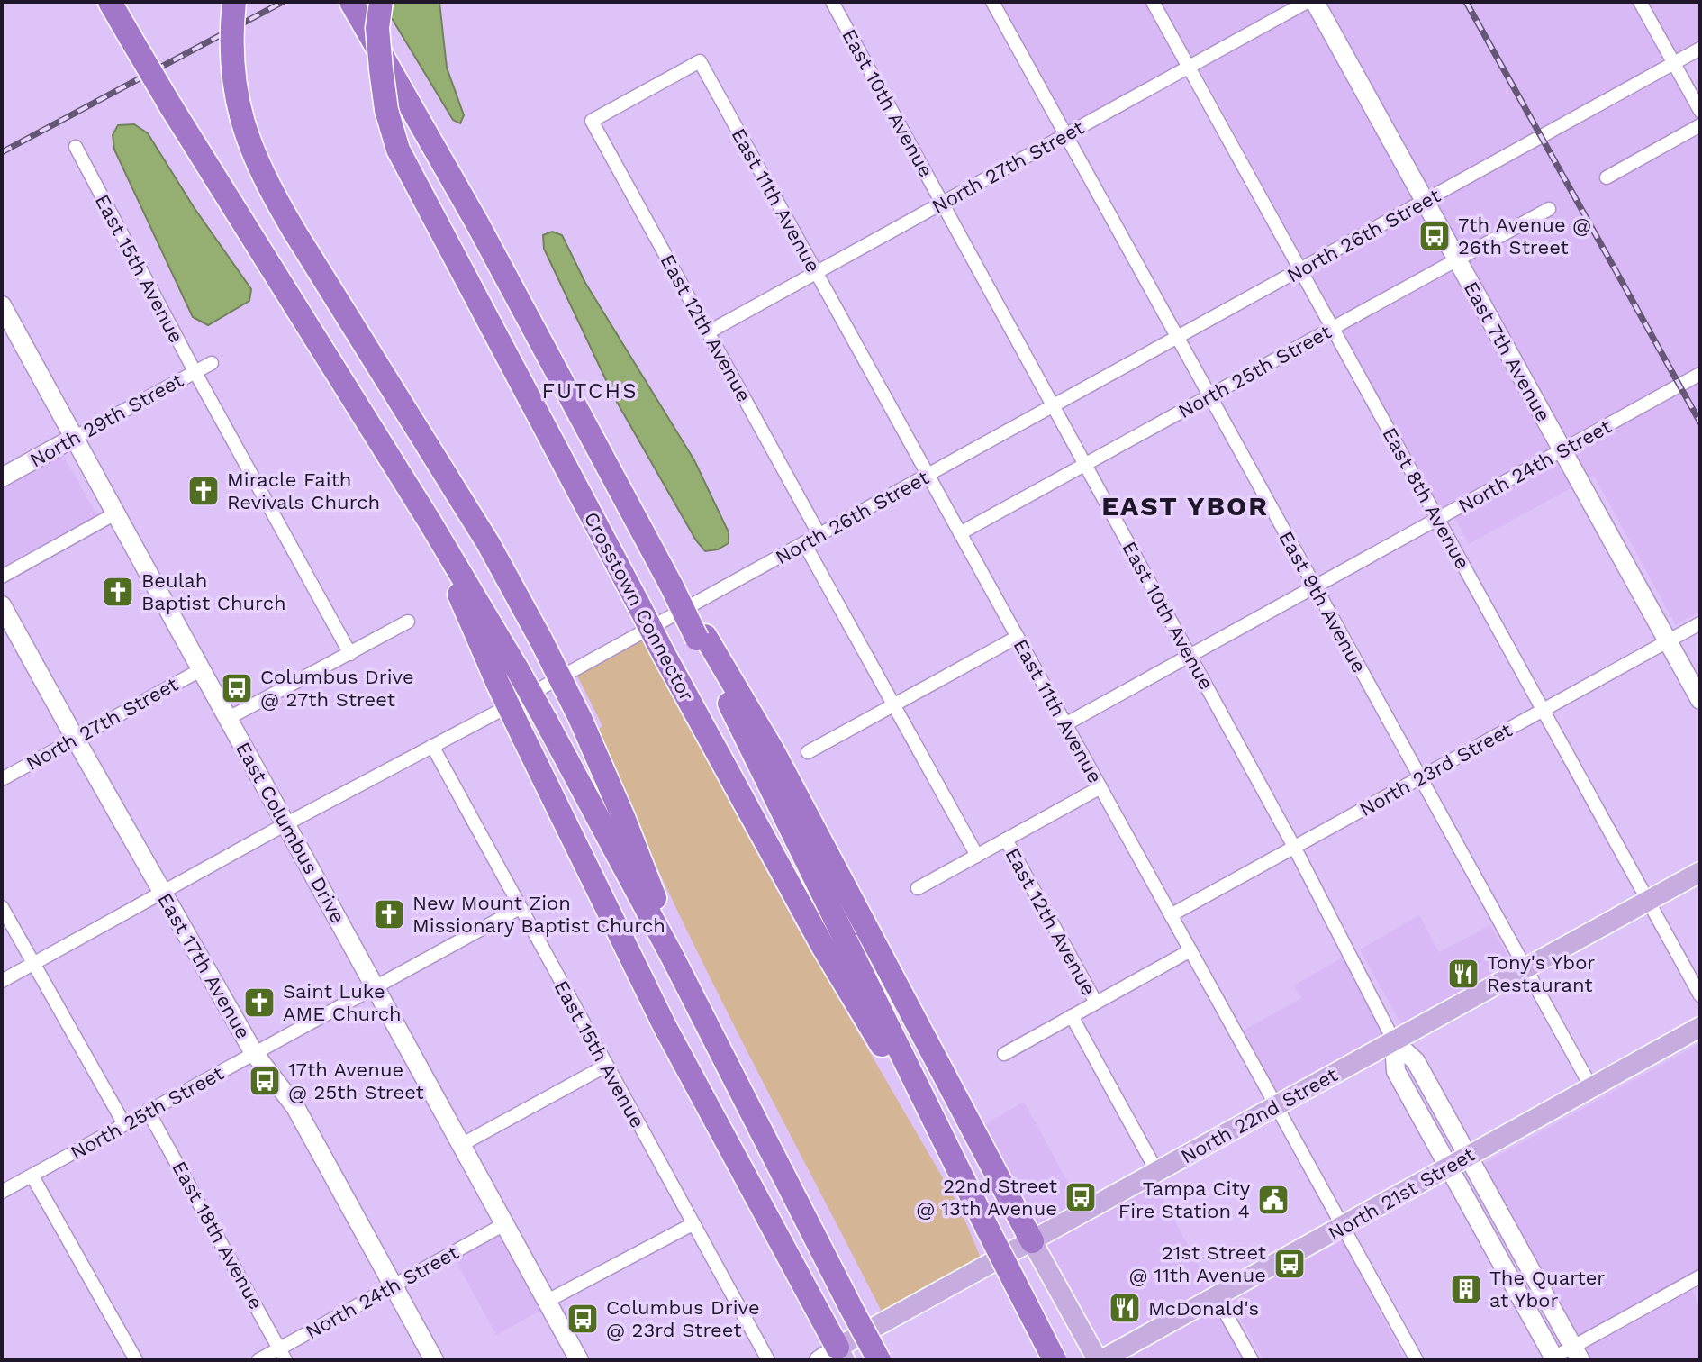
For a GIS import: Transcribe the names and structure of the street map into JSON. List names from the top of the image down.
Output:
{
  "streets": {
    "highway": ["Crosstown Connector"],
    "main road": [
      "East 7th Avenue",
      "North 29th Street",
      "East Columbus Drive",
      "East 17th Avenue",
      "North 22nd Street",
      "North 21st Street"
    ],
    "street": [
      "East 10th Avenue",
      "North 27th Street",
      "East 11th Avenue",
      "North 26th Street",
      "East 15th Avenue",
      "East 12th Avenue",
      "North 25th Street",
      "North 24th Street",
      "East 8th Avenue",
      "East 9th Avenue",
      "North 23rd Street",
      "East 18th Avenue"
    ]
  },
  "crossings": [
    ["East 10th Avenue", "North 27th Street"],
    ["East 10th Avenue", "North 26th Street"],
    ["East 10th Avenue", "North 25th Street"],
    ["East 10th Avenue", "North 24th Street"],
    ["East 10th Avenue", "North 23rd Street"],
    ["East 10th Avenue", "North 22nd Street"],
    ["North 27th Street", "East 11th Avenue"],
    ["North 27th Street", "East 12th Avenue"],
    ["North 27th Street", "East 8th Avenue"],
    ["North 27th Street", "East 9th Avenue"],
    ["North 27th Street", "East Columbus Drive"],
    ["North 27th Street", "East 17th Avenue"],
    ["East 11th Avenue", "North 26th Street"],
    ["East 11th Avenue", "East 12th Avenue"],
    ["East 11th Avenue", "North 25th Street"],
    ["East 11th Avenue", "North 24th Street"],
    ["East 11th Avenue", "North 23rd Street"],
    ["East 11th Avenue", "North 22nd Street"],
    ["East 11th Avenue", "North 21st Street"],
    ["North 26th Street", "East 15th Avenue"],
    ["North 26th Street", "East 12th Avenue"],
    ["North 26th Street", "East 7th Avenue"],
    ["North 26th Street", "East 8th Avenue"],
    ["North 26th Street", "East 9th Avenue"],
    ["North 26th Street", "East Columbus Drive"],
    ["North 26th Street", "East 17th Avenue"],
    ["East 15th Avenue", "North 25th Street"],
    ["East 15th Avenue", "North 29th Street"],
    ["East 12th Avenue", "North 22nd Street"],
    ["East 7th Avenue", "North 25th Street"],
    ["East 7th Avenue", "North 24th Street"],
    ["East 7th Avenue", "North 23rd Street"],
    ["North 25th Street", "East 8th Avenue"],
    ["North 25th Street", "East 9th Avenue"],
    ["North 25th Street", "East Columbus Drive"],
    ["North 25th Street", "East 17th Avenue"],
    ["North 25th Street", "East 18th Avenue"],
    ["North 29th Street", "East Columbus Drive"],
    ["North 24th Street", "East 8th Avenue"],
    ["North 24th Street", "East 9th Avenue"],
    ["North 24th Street", "East Columbus Drive"],
    ["North 24th Street", "East 17th Avenue"],
    ["North 24th Street", "East 18th Avenue"],
    ["East 8th Avenue", "North 23rd Street"],
    ["East 8th Avenue", "North 22nd Street"],
    ["East 9th Avenue", "North 23rd Street"],
    ["East 9th Avenue", "North 22nd Street"],
    ["East 9th Avenue", "North 21st Street"]
  ],
  "districts": ["FUTCHS", "EAST YBOR"],
  "places": {
    "bus stop": [
      "7th Avenue @ 26th Street",
      "Columbus Drive @ 27th Street",
      "17th Avenue @ 25th Street",
      "22nd Street @ 13th Avenue",
      "21st Street @ 11th Avenue",
      "Columbus Drive @ 23rd Street"
    ],
    "church": [
      "Miracle Faith Revivals Church",
      "Beulah Baptist Church",
      "New Mount Zion Missionary Baptist Church",
      "Saint Luke AME Church"
    ],
    "restaurant": ["Tony's Ybor Restaurant", "McDonald's"],
    "public building": ["Tampa City Fire Station 4"],
    "building": ["The Quarter at Ybor"]
  }
}
